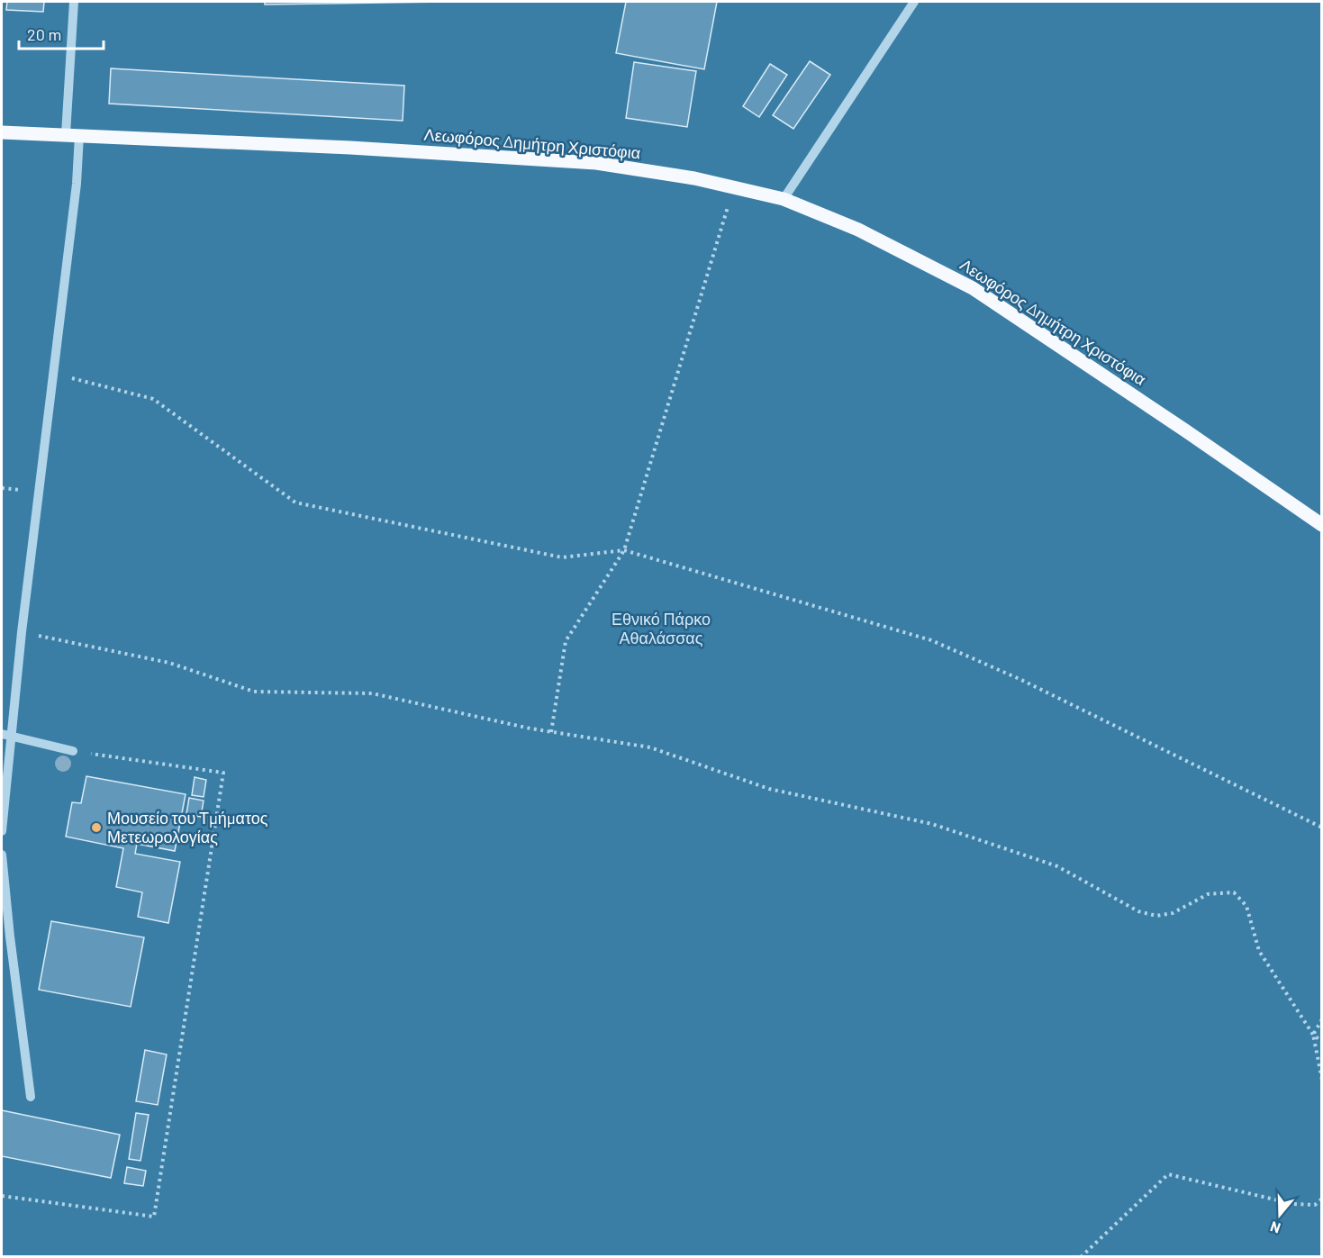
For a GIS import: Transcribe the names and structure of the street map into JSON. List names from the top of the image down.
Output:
{
  "streets": {
    "main road": ["Λεωφόρος Δημήτρη Χριστόφια"]
  },
  "parks": ["Εθνικό Πάρκο Αθαλάσσας"],
  "places": ["Μουσείο του Τμήματος Μετεωρολογίας"],
  "scale_bar": "20 m",
  "north": "bottom"
}
